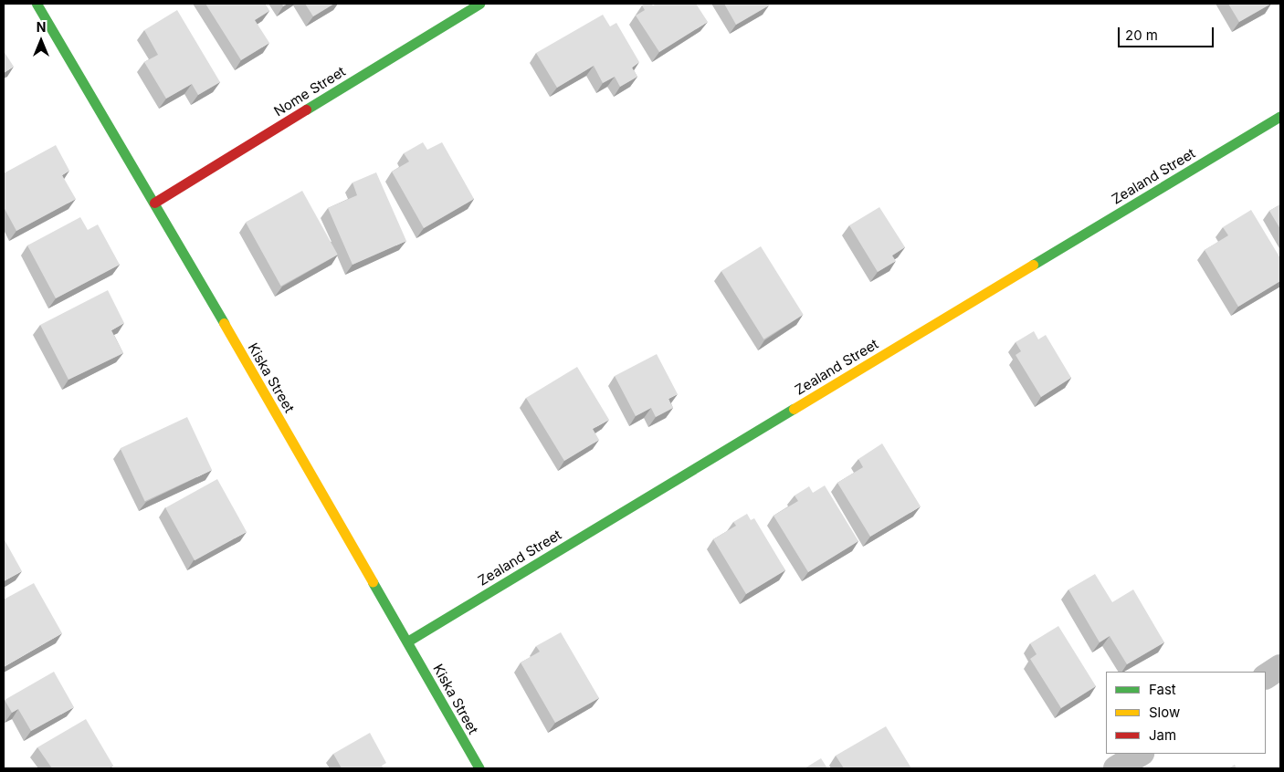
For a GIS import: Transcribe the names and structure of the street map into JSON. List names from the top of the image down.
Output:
{
  "streets": {
    "street": ["Nome Street", "Zealand Street", "Kiska Street"]
  },
  "crossings": [
    ["Nome Street", "Kiska Street"],
    ["Zealand Street", "Kiska Street"]
  ],
  "legend": ["Fast", "Slow", "Jam"],
  "scale_bar": "20 m",
  "north": "top"
}
